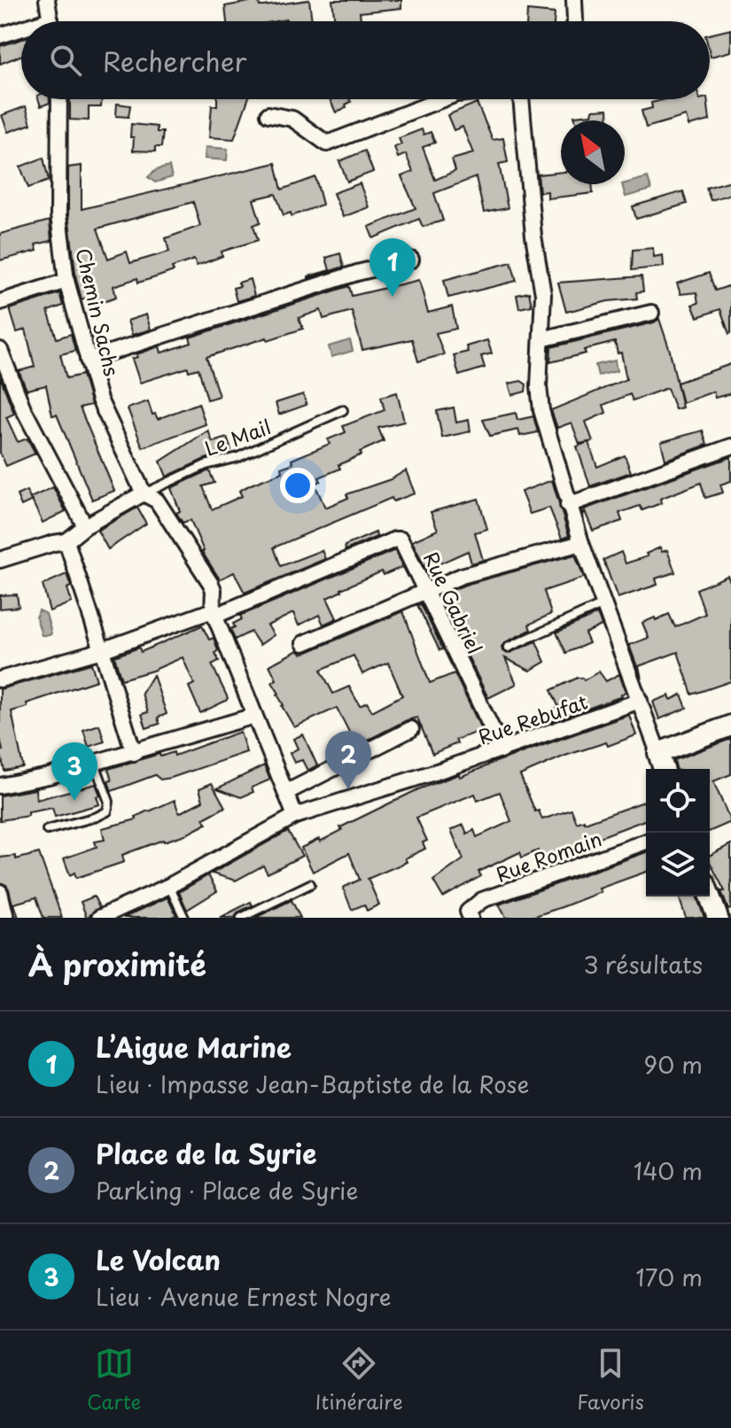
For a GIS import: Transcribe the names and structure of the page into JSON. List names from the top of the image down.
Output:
{
  "streets": {
    "street": [
      "Chemin Sachs",
      "Rue Gabriel",
      "Rue Rebufat",
      "Rue Romain"
    ],
    "lane": ["Le Mail"]
  },
  "crossings": [
    ["Chemin Sachs", "Le Mail"],
    ["Chemin Sachs", "Rue Gabriel"],
    ["Chemin Sachs", "Rue Rebufat"],
    ["Rue Gabriel", "Rue Rebufat"]
  ],
  "north": "top left",
  "page": {
    "search": "Rechercher",
    "pins": ["1", "2", "3"],
    "heading": ["À proximité", "3 résultats"],
    "list": [
      {
        "mark": "1",
        "name": "L’Aigue Marine",
        "note": "Lieu · Impasse Jean-Baptiste de la Rose",
        "value": "90 m"
      },
      {
        "mark": "2",
        "name": "Place de la Syrie",
        "note": "Parking · Place de Syrie",
        "value": "140 m"
      },
      {
        "mark": "3",
        "name": "Le Volcan",
        "note": "Lieu · Avenue Ernest Nogre",
        "value": "170 m"
      }
    ],
    "nav": ["Carte", "Itinéraire", "Favoris"]
  }
}
